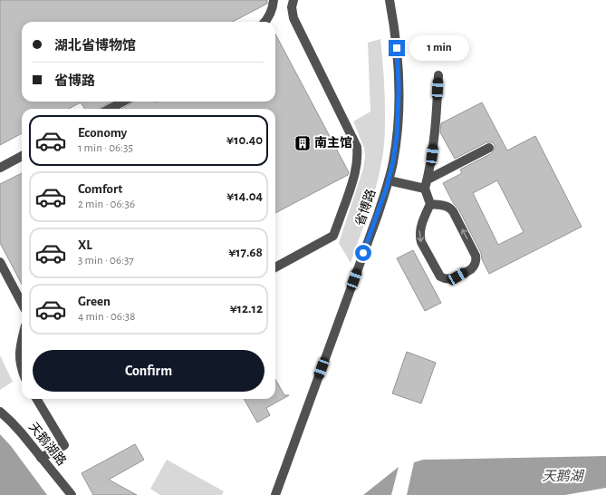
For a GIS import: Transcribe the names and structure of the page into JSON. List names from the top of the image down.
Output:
{
  "streets": {
    "street": ["省博路", "天鹅湖路"]
  },
  "water": ["天鹅湖"],
  "places": {
    "building": ["南主馆"]
  },
  "page": {
    "banner": ["湖北省博物馆", "省博路"],
    "bubble": "1 min",
    "list": [
      {
        "name": "Economy",
        "note": "1 min · 06:35",
        "value": "¥10.40"
      },
      {
        "name": "Comfort",
        "note": "2 min · 06:36",
        "value": "¥14.04"
      },
      {
        "name": "XL",
        "note": "3 min · 06:37",
        "value": "¥17.68"
      },
      {
        "name": "Green",
        "note": "4 min · 06:38",
        "value": "¥12.12"
      }
    ],
    "buttons": "Confirm"
  }
}
